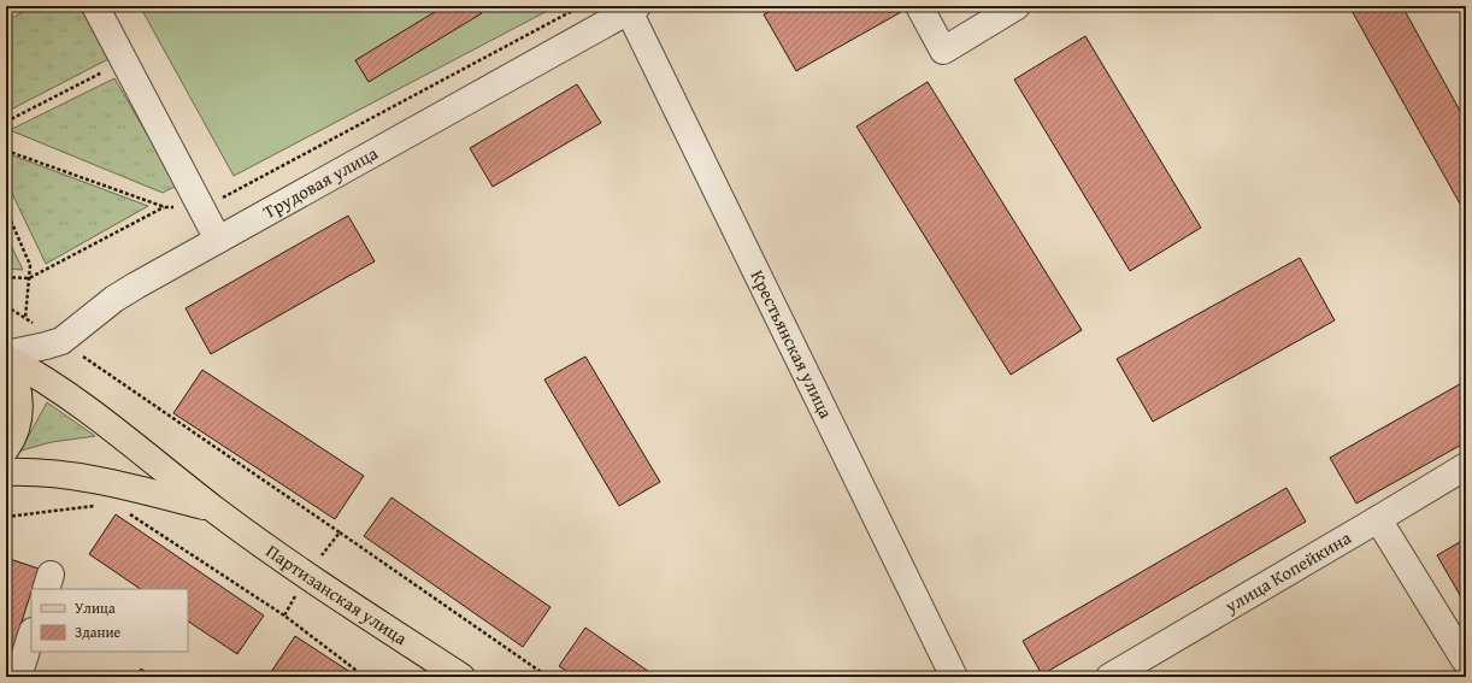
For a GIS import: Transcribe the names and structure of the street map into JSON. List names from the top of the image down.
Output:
{
  "streets": {
    "main road": ["Партизанская улица"],
    "street": ["Трудовая улица", "Крестьянская улица", "улица Копейкина"]
  },
  "crossings": [
    ["Трудовая улица", "Крестьянская улица"]
  ],
  "legend": ["Улица", "Здание"]
}
